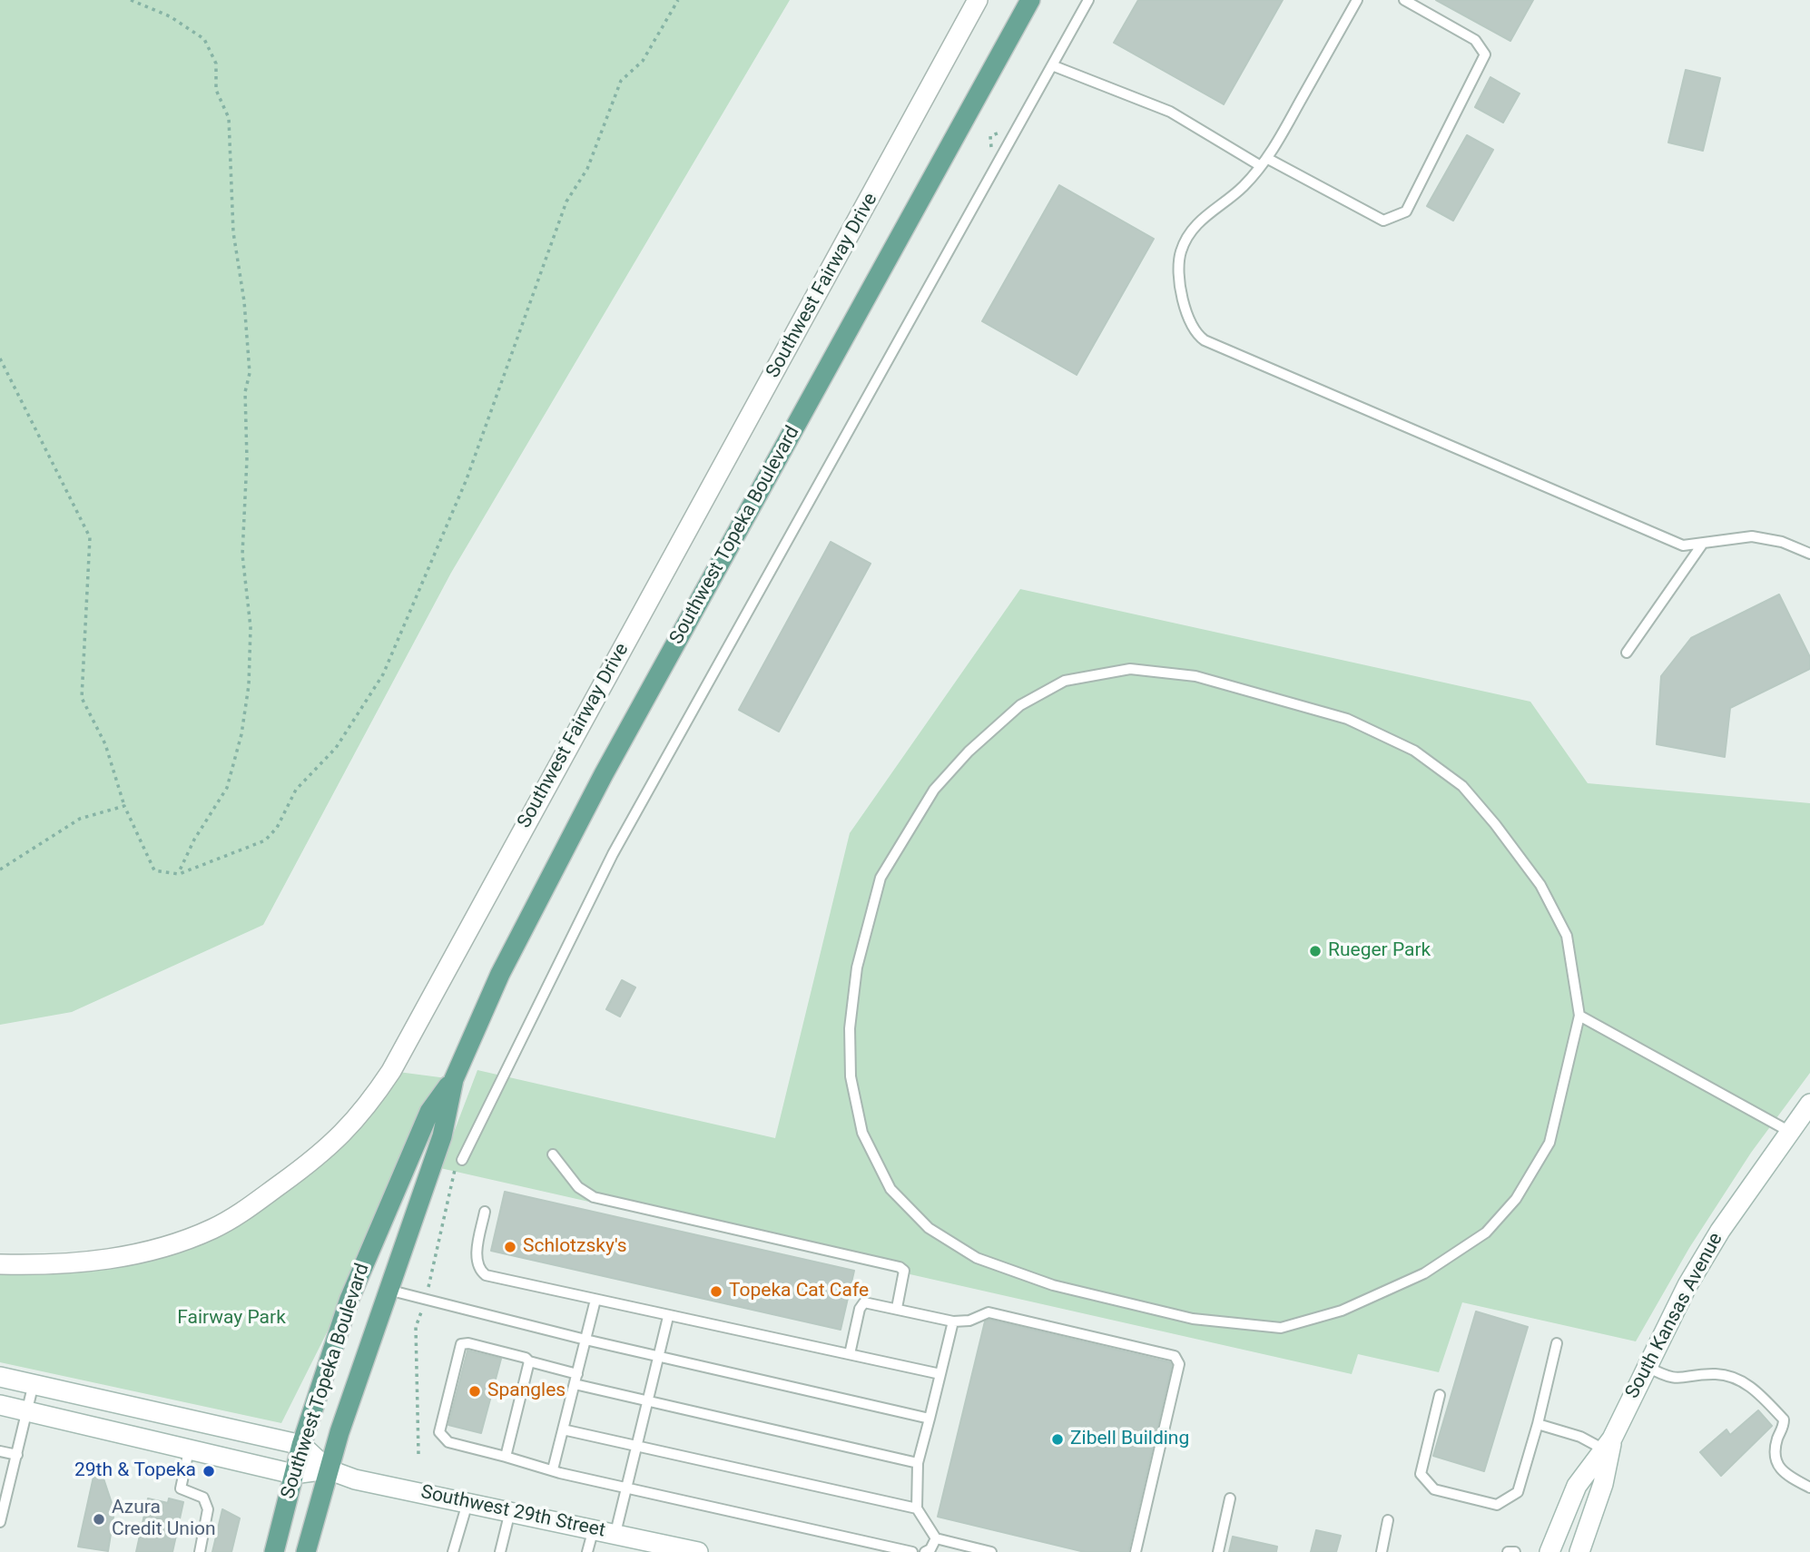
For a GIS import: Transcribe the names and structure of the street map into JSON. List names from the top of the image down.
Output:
{
  "streets": {
    "main road": [
      "Southwest Fairway Drive",
      "Southwest Topeka Boulevard",
      "South Kansas Avenue",
      "Southwest 29th Street"
    ]
  },
  "crossings": [
    ["Southwest Topeka Boulevard", "Southwest 29th Street"]
  ],
  "parks": ["Fairway Park"],
  "places": [
    "Rueger Park",
    "Schlotzsky's",
    "Topeka Cat Cafe",
    "Spangles",
    "Zibell Building",
    "29th & Topeka",
    "Azura Credit Union"
  ]
}
